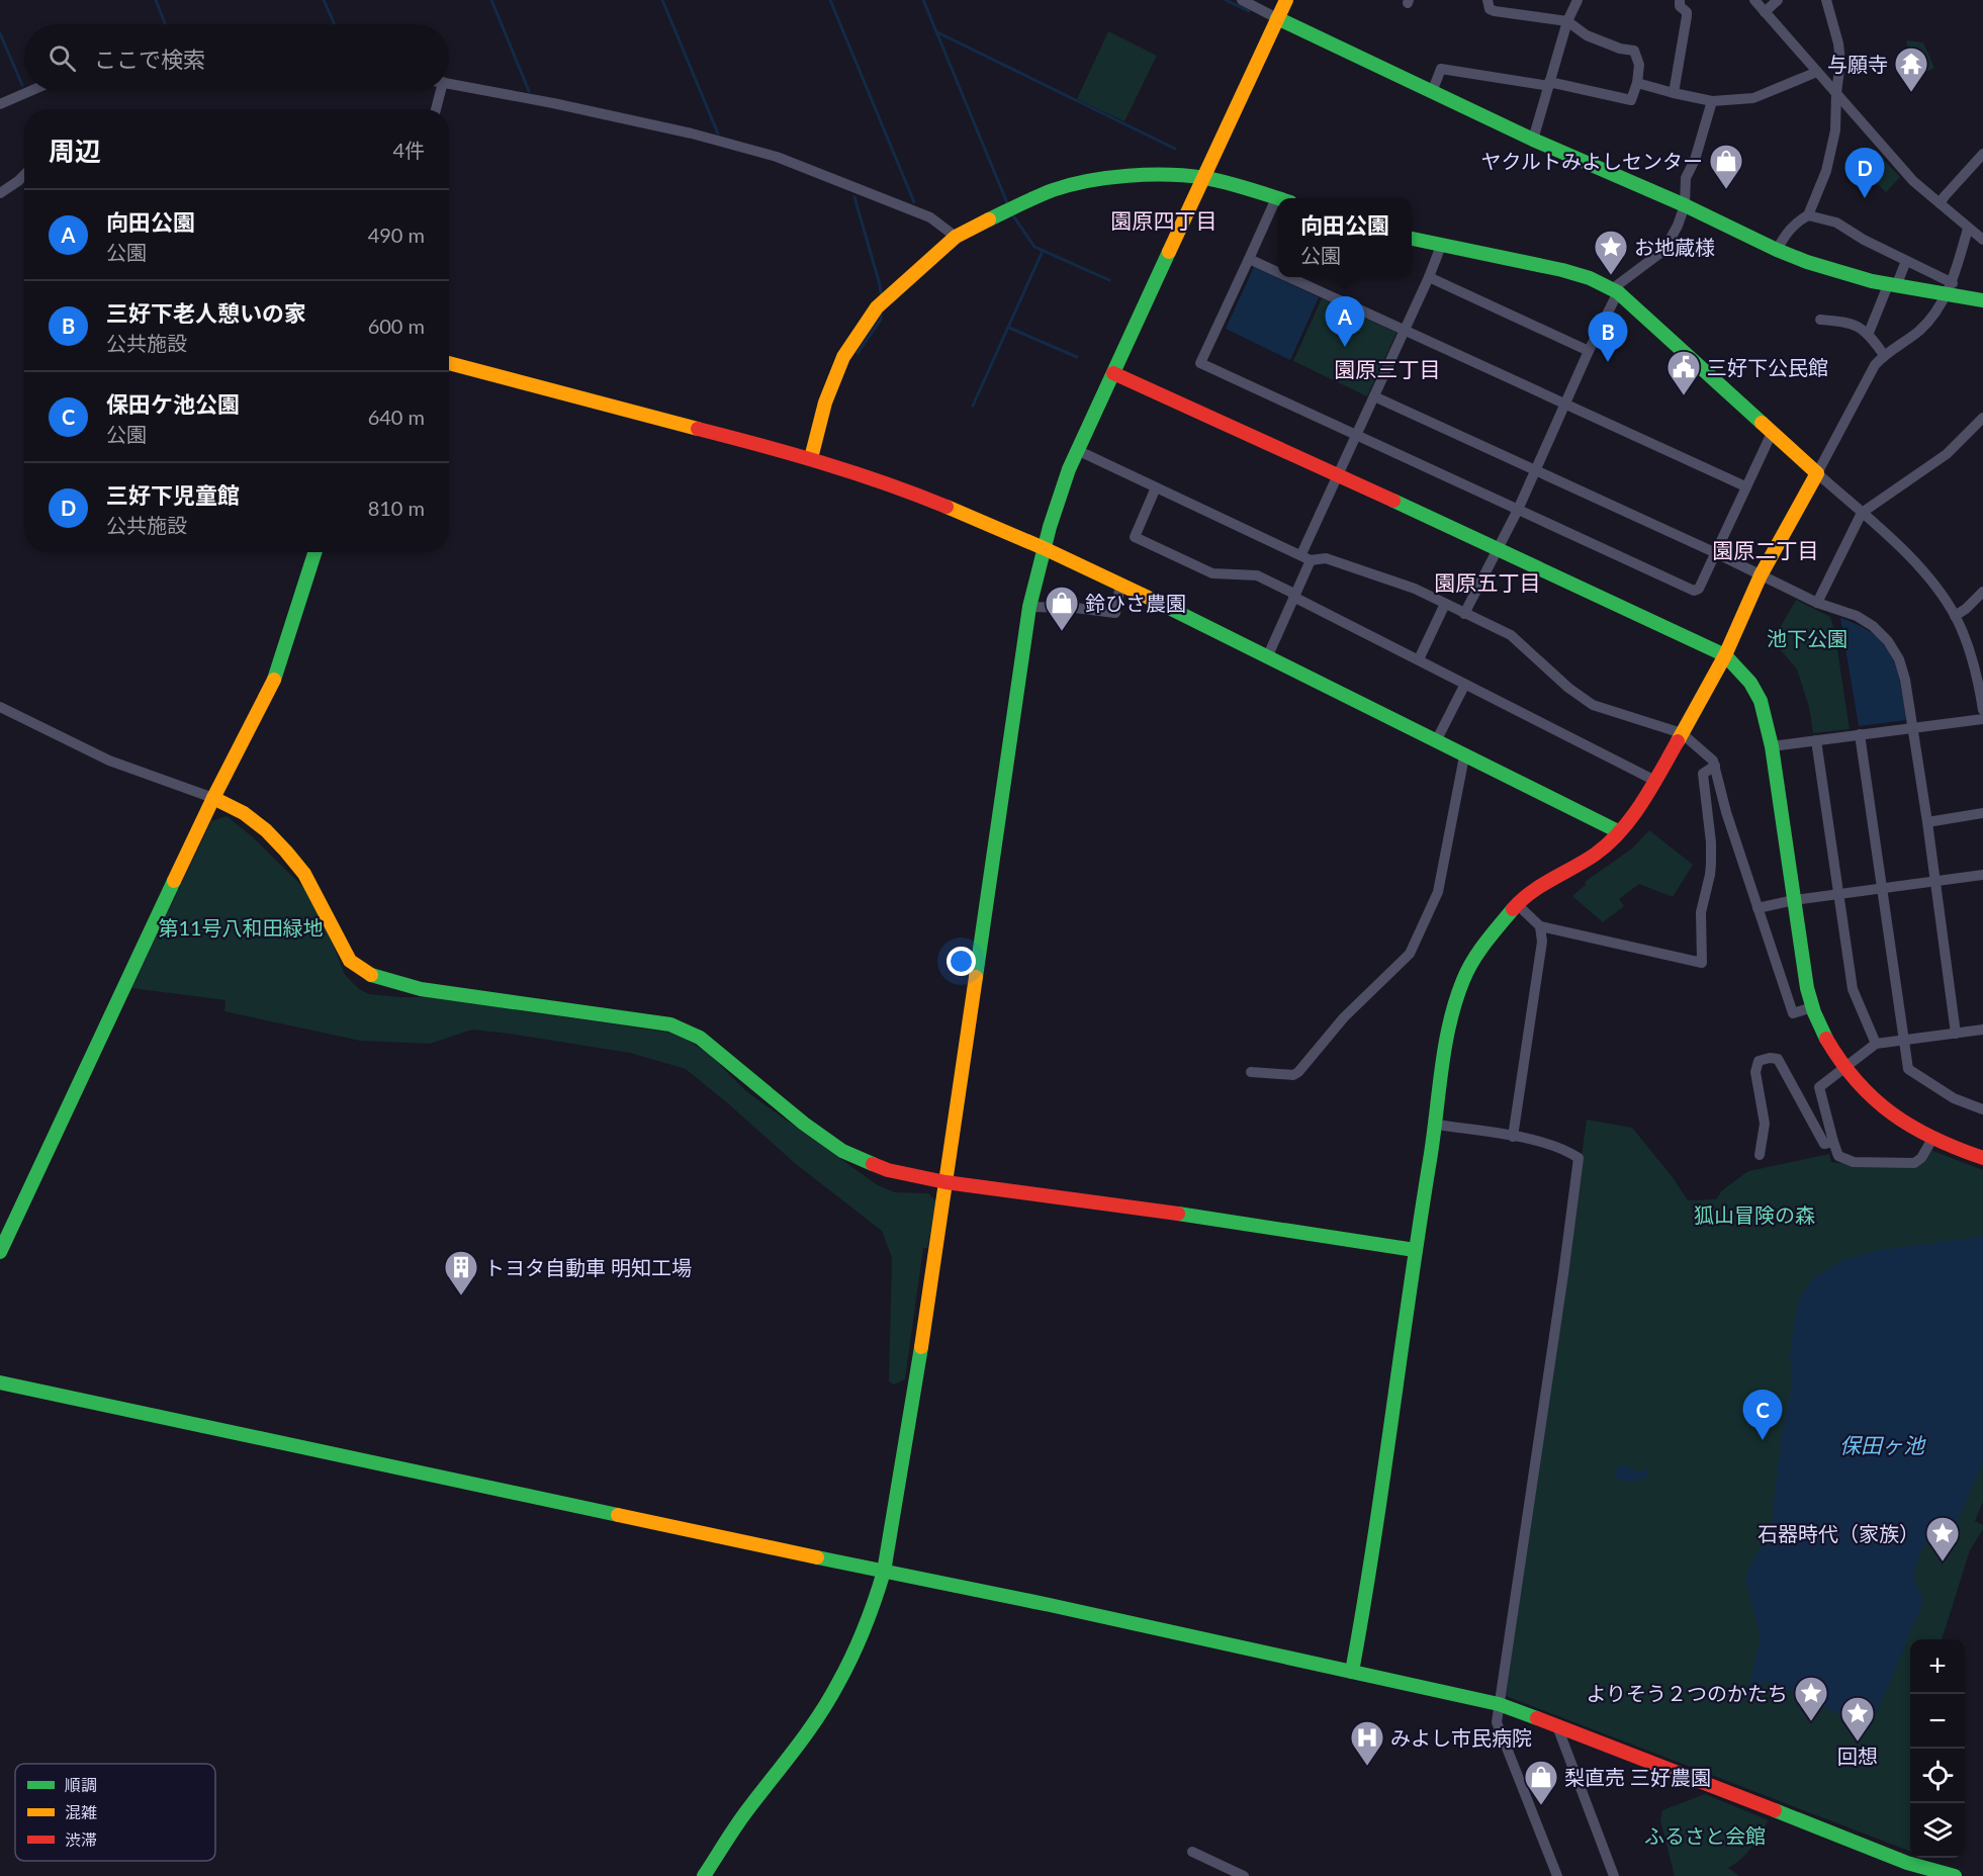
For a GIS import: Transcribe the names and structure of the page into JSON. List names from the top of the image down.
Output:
{
  "districts": [
    "園原四丁目",
    "園原三丁目",
    "園原二丁目",
    "園原五丁目"
  ],
  "water": ["保田ヶ池"],
  "parks": [
    "池下公園",
    "第11号八和田緑地",
    "狐山冒険の森",
    "ふるさと会館"
  ],
  "places": {
    "temple": ["与願寺"],
    "shop": ["ヤクルトみよしセンター", "鈴ひさ農園", "梨直売 三好農園"],
    "place": [
      "お地蔵様",
      "石器時代（家族）",
      "よりそう２つのかたち",
      "回想"
    ],
    "public building": ["三好下公民館"],
    "building": ["トヨタ自動車 明知工場"],
    "hospital": ["みよし市民病院"]
  },
  "legend": ["順調", "混雑", "渋滞"],
  "page": {
    "search": "ここで検索",
    "heading": ["周辺", "4件"],
    "pins": [
      "D",
      "A",
      "B",
      "C"
    ],
    "list": [
      {
        "mark": "A",
        "name": "向田公園",
        "note": "公園",
        "value": "490 m"
      },
      {
        "mark": "B",
        "name": "三好下老人憩いの家",
        "note": "公共施設",
        "value": "600 m"
      },
      {
        "mark": "C",
        "name": "保田ケ池公園",
        "note": "公園",
        "value": "640 m"
      },
      {
        "mark": "D",
        "name": "三好下児童館",
        "note": "公共施設",
        "value": "810 m"
      }
    ],
    "popup": ["向田公園", "公園"],
    "map_buttons": ["+", "−"]
  }
}
